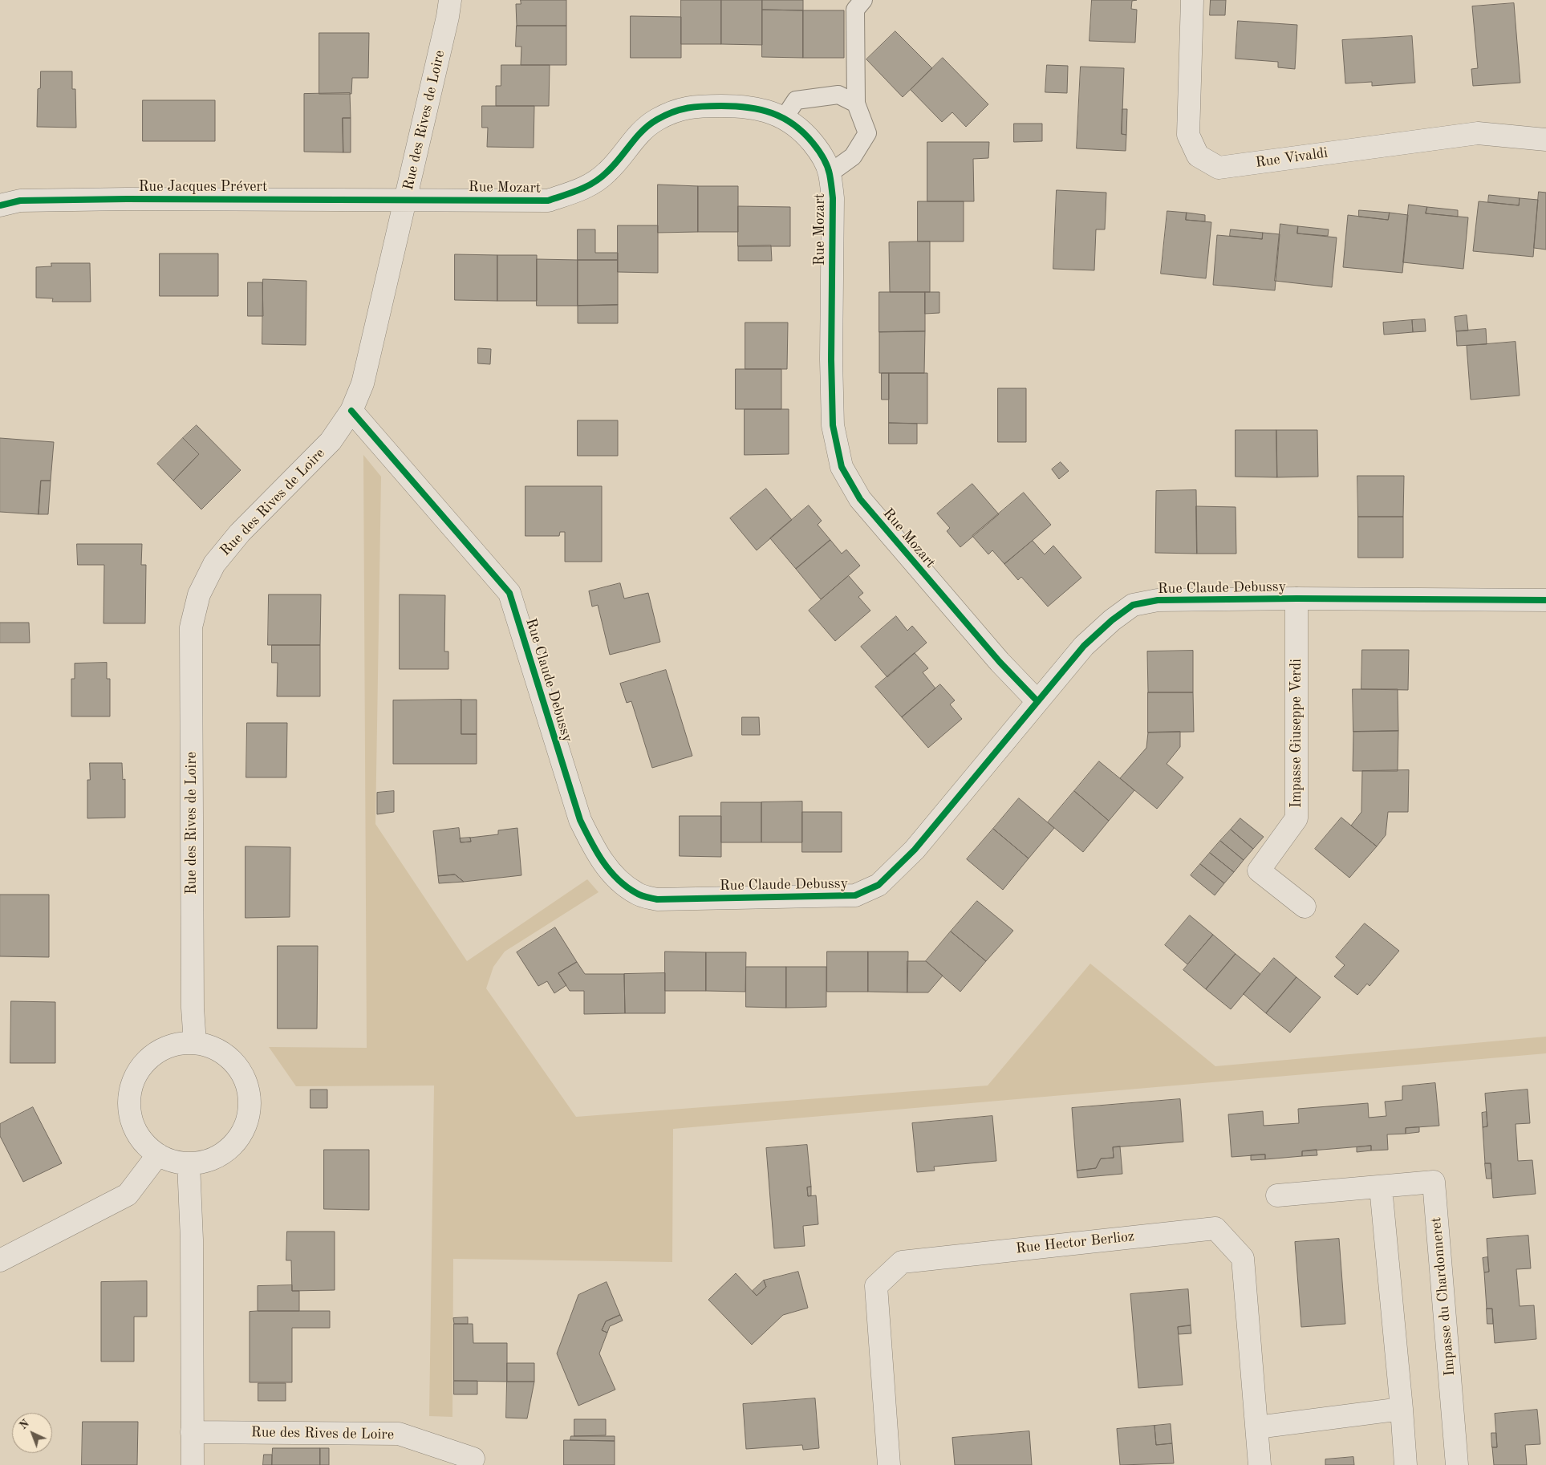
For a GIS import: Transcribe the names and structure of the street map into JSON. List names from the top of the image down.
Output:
{
  "streets": {
    "street": [
      "Rue des Rives de Loire",
      "Rue Vivaldi",
      "Rue Jacques Prévert",
      "Rue Mozart",
      "Rue Claude Debussy",
      "Impasse Giuseppe Verdi",
      "Rue Hector Berlioz",
      "Impasse du Chardonneret"
    ]
  },
  "crossings": [
    ["Rue des Rives de Loire", "Rue Jacques Prévert"],
    ["Rue des Rives de Loire", "Rue Mozart"],
    ["Rue des Rives de Loire", "Rue Claude Debussy"],
    ["Rue Jacques Prévert", "Rue Mozart"],
    ["Rue Mozart", "Rue Claude Debussy"],
    ["Rue Claude Debussy", "Impasse Giuseppe Verdi"]
  ],
  "north": "top left"
}
